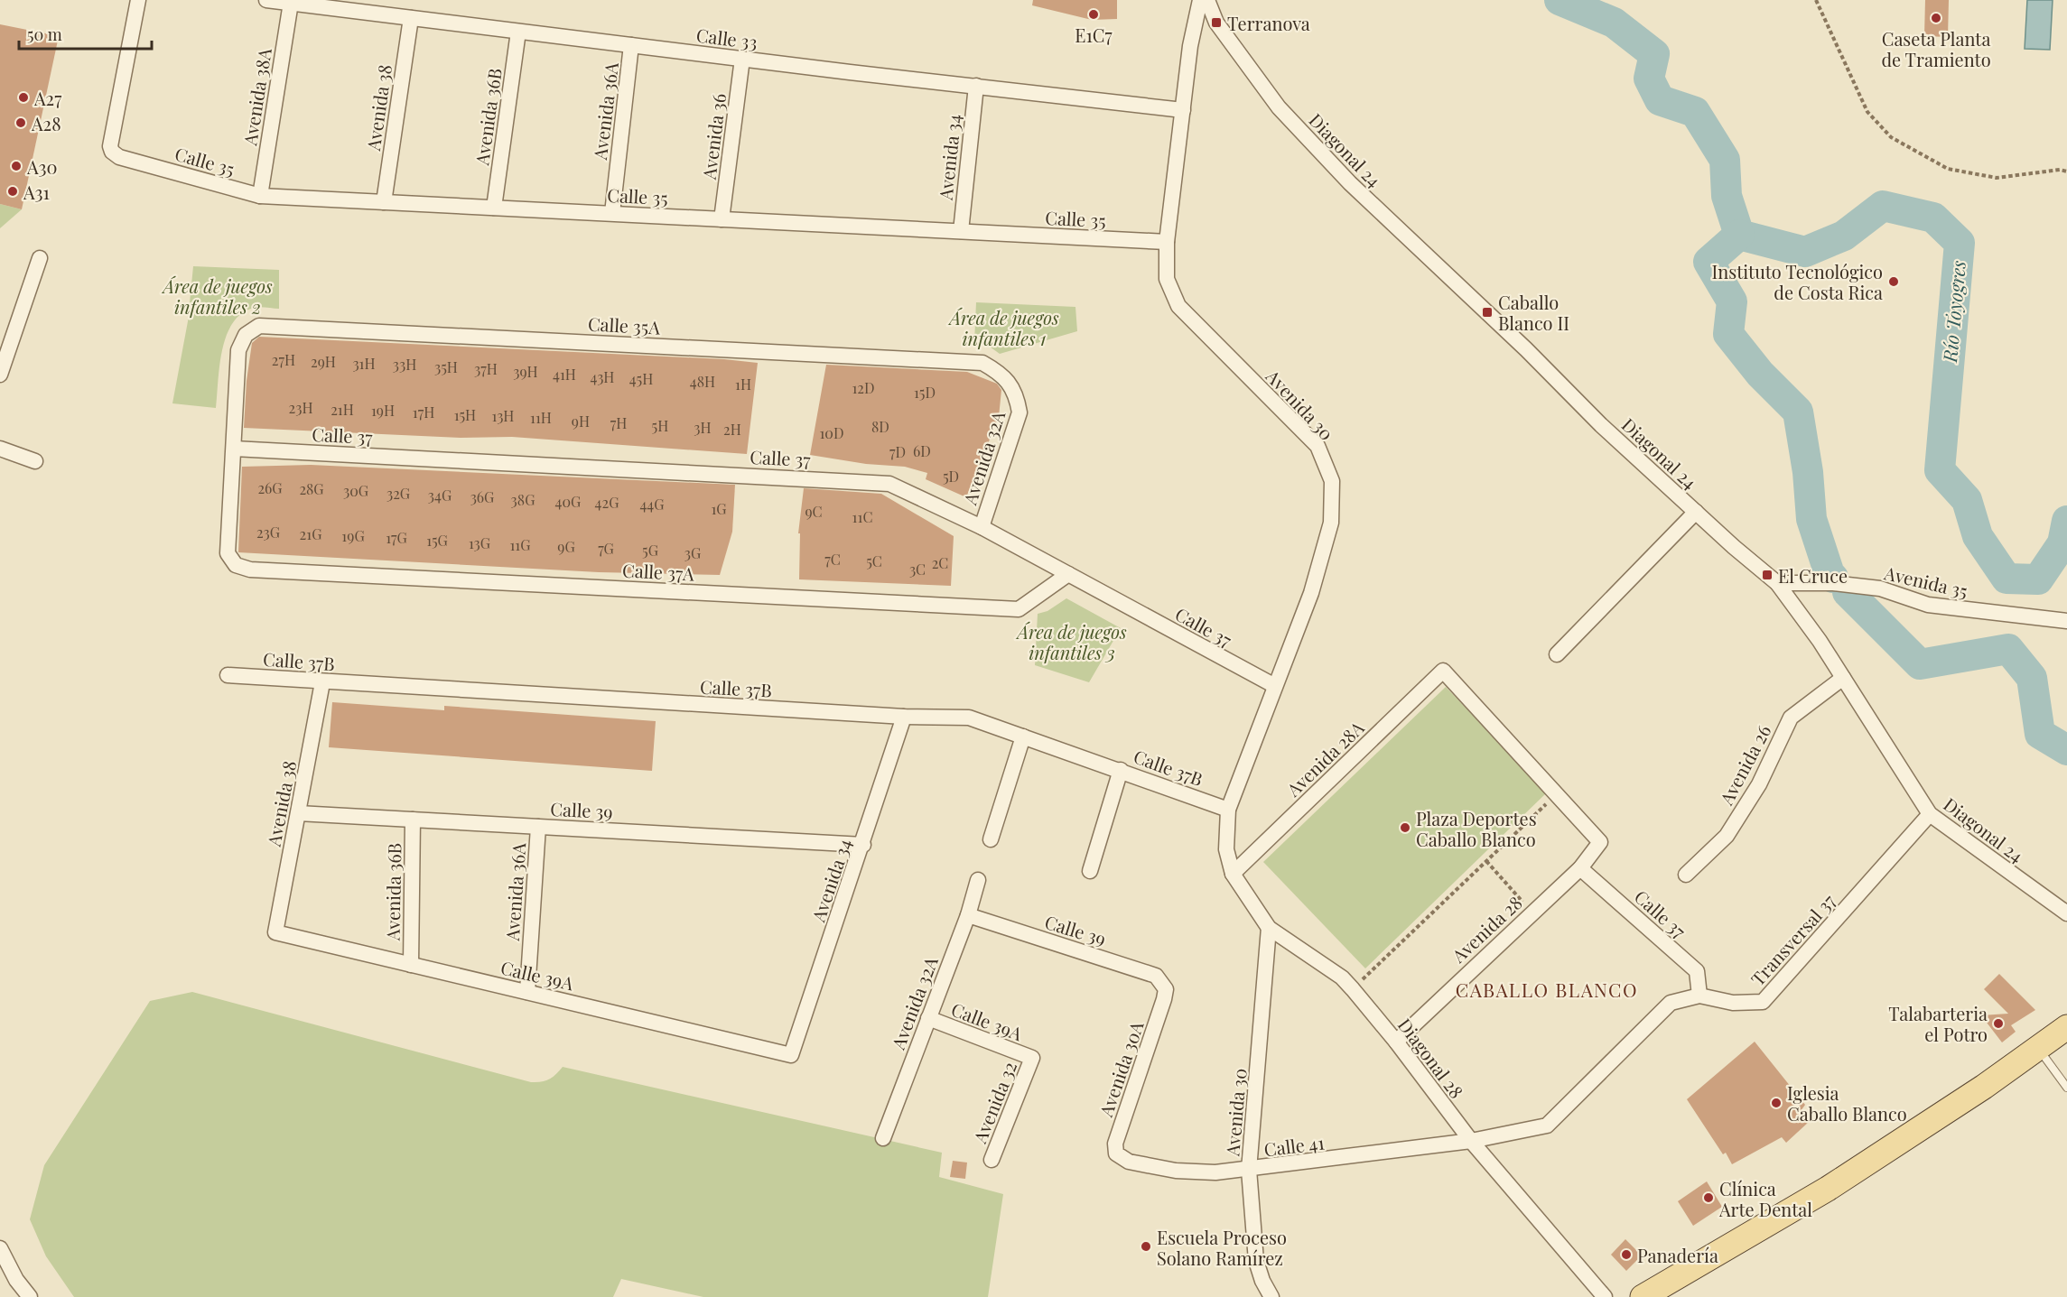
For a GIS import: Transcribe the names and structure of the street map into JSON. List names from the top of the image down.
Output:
{
  "streets": {
    "street": [
      "Calle 33",
      "Avenida 38A",
      "Avenida 38",
      "Avenida 36A",
      "Avenida 36B",
      "Avenida 36",
      "Diagonal 24",
      "Avenida 34",
      "Calle 35",
      "Calle 35A",
      "Avenida 30",
      "Calle 37",
      "Avenida 32A",
      "Calle 37A",
      "Avenida 35",
      "Calle 37B",
      "Avenida 28A",
      "Avenida 26",
      "Calle 39",
      "Avenida 28",
      "Transversal 37",
      "Calle 39A",
      "Diagonal 28",
      "Avenida 30A",
      "Avenida 32",
      "Calle 41"
    ]
  },
  "crossings": [
    ["Calle 33", "Avenida 38A"],
    ["Calle 33", "Avenida 38"],
    ["Calle 33", "Avenida 36A"],
    ["Calle 33", "Avenida 36B"],
    ["Calle 33", "Avenida 36"],
    ["Calle 33", "Avenida 34"],
    ["Calle 33", "Avenida 30"],
    ["Avenida 38A", "Calle 35"],
    ["Avenida 38", "Calle 35"],
    ["Avenida 38", "Calle 37B"],
    ["Avenida 38", "Calle 39"],
    ["Avenida 38", "Calle 39A"],
    ["Avenida 36A", "Calle 35"],
    ["Avenida 36A", "Calle 39"],
    ["Avenida 36A", "Calle 39A"],
    ["Avenida 36B", "Calle 35"],
    ["Avenida 36B", "Calle 39"],
    ["Avenida 36B", "Calle 39A"],
    ["Avenida 36", "Calle 35"],
    ["Diagonal 24", "Avenida 35"],
    ["Diagonal 24", "Avenida 26"],
    ["Diagonal 24", "Transversal 37"],
    ["Avenida 34", "Calle 35"],
    ["Avenida 34", "Calle 37B"],
    ["Avenida 34", "Calle 39"],
    ["Avenida 34", "Calle 39A"],
    ["Calle 35", "Avenida 30"],
    ["Calle 35A", "Calle 37"],
    ["Calle 35A", "Avenida 32A"],
    ["Calle 35A", "Calle 37A"],
    ["Avenida 30", "Calle 37"],
    ["Avenida 30", "Calle 37B"],
    ["Avenida 30", "Diagonal 28"],
    ["Avenida 30", "Calle 41"],
    ["Calle 37", "Avenida 32A"],
    ["Calle 37", "Calle 37A"],
    ["Calle 37", "Avenida 28"],
    ["Calle 37", "Transversal 37"],
    ["Avenida 32A", "Calle 39"],
    ["Avenida 32A", "Calle 39A"],
    ["Avenida 28A", "Avenida 28"],
    ["Avenida 28A", "Diagonal 28"],
    ["Calle 39", "Avenida 30A"],
    ["Avenida 28", "Diagonal 28"],
    ["Transversal 37", "Diagonal 28"],
    ["Transversal 37", "Calle 41"],
    ["Calle 39A", "Avenida 32"],
    ["Diagonal 28", "Calle 41"],
    ["Avenida 30A", "Calle 41"]
  ],
  "districts": ["CABALLO BLANCO"],
  "water": ["Río Toyogres"],
  "parks": ["Área de juegos infantiles 2", "Área de juegos infantiles 1", "Área de juegos infantiles 3"],
  "places": {
    "other": [
      "E1C7",
      "Caseta Planta de Tramiento",
      "A27",
      "A28",
      "A30",
      "A31",
      "Instituto Tecnológico de Costa Rica",
      "Plaza Deportes Caballo Blanco",
      "Talabarteria el Potro",
      "Iglesia Caballo Blanco",
      "Clínica Arte Dental",
      "Escuela Proceso Solano Ramírez",
      "Panadería"
    ],
    "transit": ["Terranova", "Caballo Blanco II", "El Cruce"]
  },
  "house_numbers": [
    "27H",
    "29H",
    "31H",
    "33H",
    "35H",
    "37H",
    "39H",
    "41H",
    "43H",
    "45H",
    "48H",
    "1H",
    "12D",
    "15D",
    "23H",
    "21H",
    "19H",
    "17H",
    "15H",
    "13H",
    "11H",
    "9H",
    "7H",
    "5H",
    "8D",
    "3H",
    "2H",
    "10D",
    "6D",
    "7D",
    "5D",
    "26G",
    "28G",
    "30G",
    "32G",
    "34G",
    "36G",
    "38G",
    "40G",
    "42G",
    "44G",
    "1G",
    "9C",
    "11C",
    "23G",
    "21G",
    "19G",
    "17G",
    "15G",
    "13G",
    "11G",
    "9G",
    "7G",
    "5G",
    "3G",
    "7C",
    "5C",
    "2C",
    "3C"
  ],
  "scale_bar": "50 m"
}
